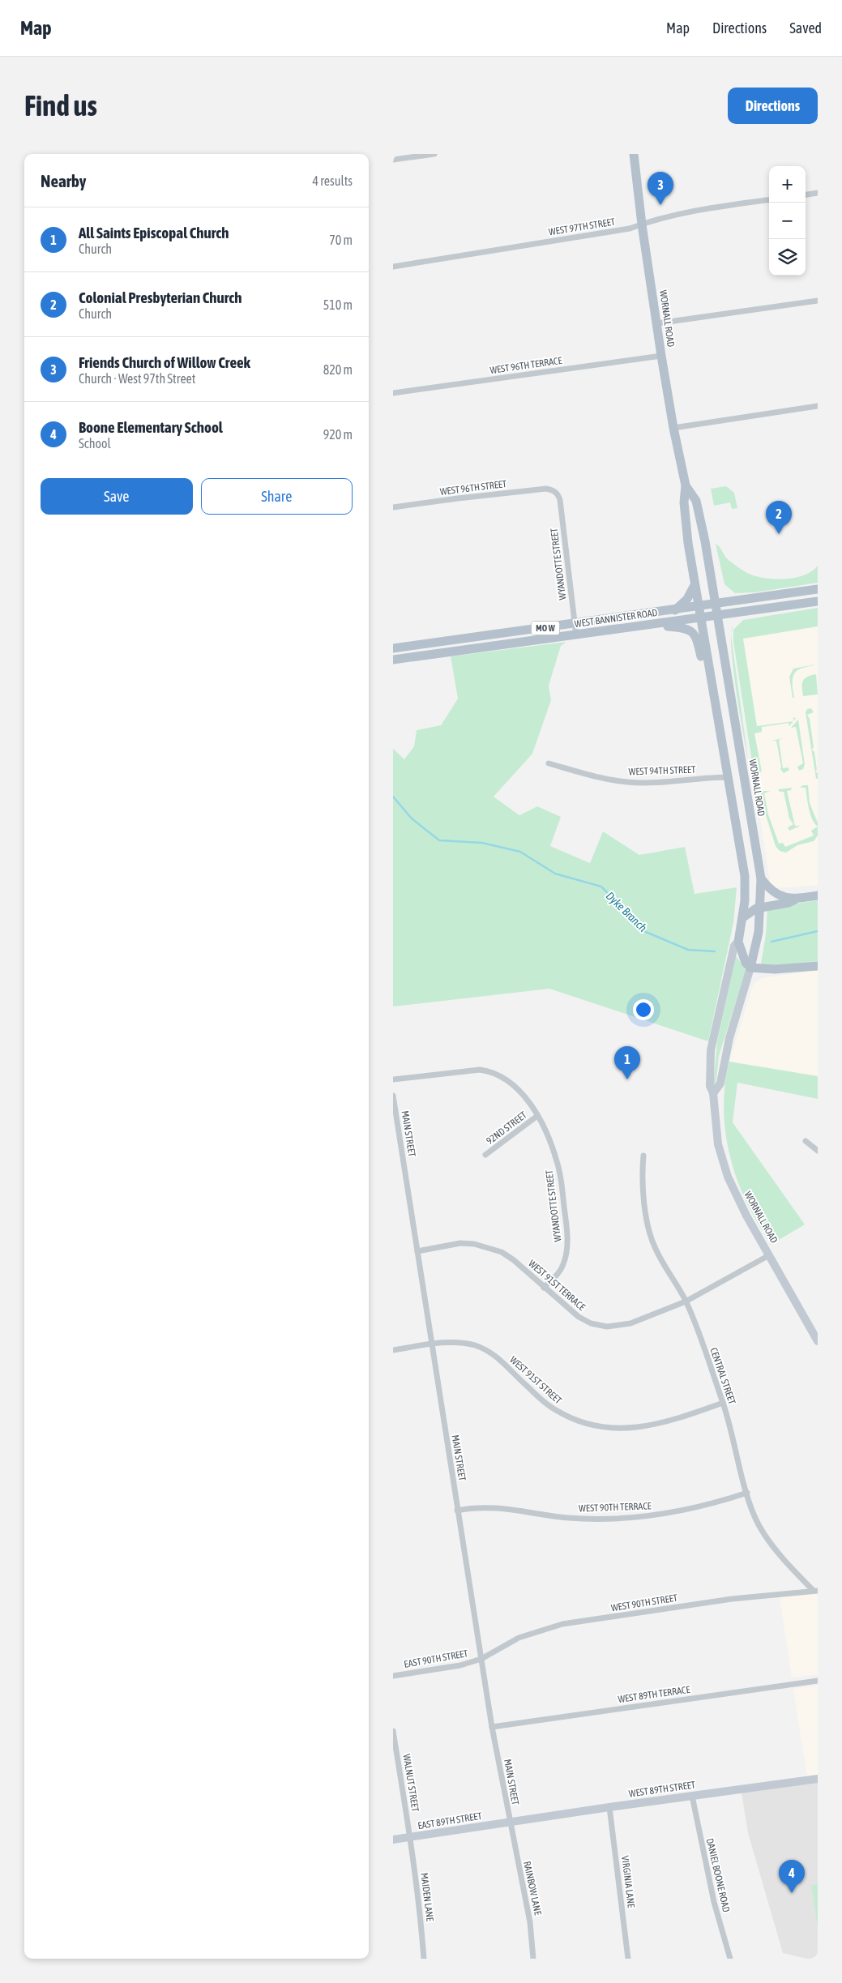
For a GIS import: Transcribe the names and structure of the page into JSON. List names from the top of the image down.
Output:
{
  "streets": {
    "main road": [
      "WORNALL ROAD",
      "WEST BANNISTER ROAD",
      "MO W",
      "WEST 89TH STREET",
      "EAST 89TH STREET"
    ],
    "street": [
      "WEST 97TH STREET",
      "WEST 96TH TERRACE",
      "WEST 96TH STREET",
      "WYANDOTTE STREET",
      "WEST 94TH STREET",
      "92ND STREET",
      "MAIN STREET",
      "WEST 91ST TERRACE",
      "CENTRAL STREET",
      "WEST 91ST STREET",
      "WEST 90TH TERRACE",
      "WEST 90TH STREET",
      "EAST 90TH STREET",
      "WEST 89TH TERRACE",
      "WALNUT STREET",
      "DANIEL BOONE ROAD",
      "VIRGINIA LANE",
      "RAINBOW LANE",
      "MAIDEN LANE"
    ]
  },
  "crossings": [
    ["WEST 97TH STREET", "WORNALL ROAD"],
    ["WORNALL ROAD", "WEST 96TH TERRACE"],
    ["WORNALL ROAD", "WEST BANNISTER ROAD"],
    ["WORNALL ROAD", "WEST 94TH STREET"],
    ["WORNALL ROAD", "WEST 91ST TERRACE"],
    ["WEST 96TH STREET", "WYANDOTTE STREET"],
    ["WYANDOTTE STREET", "WEST BANNISTER ROAD"],
    ["WYANDOTTE STREET", "92ND STREET"],
    ["WYANDOTTE STREET", "WEST 91ST TERRACE"],
    ["MAIN STREET", "WEST 91ST TERRACE"],
    ["MAIN STREET", "WEST 91ST STREET"],
    ["MAIN STREET", "WEST 90TH TERRACE"],
    ["MAIN STREET", "WEST 90TH STREET"],
    ["MAIN STREET", "EAST 90TH STREET"],
    ["MAIN STREET", "WEST 89TH TERRACE"],
    ["MAIN STREET", "WEST 89TH STREET"],
    ["MAIN STREET", "EAST 89TH STREET"],
    ["MAIN STREET", "RAINBOW LANE"],
    ["WEST 91ST TERRACE", "CENTRAL STREET"],
    ["CENTRAL STREET", "WEST 91ST STREET"],
    ["CENTRAL STREET", "WEST 90TH TERRACE"],
    ["CENTRAL STREET", "WEST 90TH STREET"],
    ["WEST 90TH STREET", "EAST 90TH STREET"],
    ["WALNUT STREET", "EAST 89TH STREET"],
    ["WALNUT STREET", "MAIDEN LANE"],
    ["WEST 89TH STREET", "EAST 89TH STREET"],
    ["WEST 89TH STREET", "DANIEL BOONE ROAD"],
    ["WEST 89TH STREET", "VIRGINIA LANE"],
    ["WEST 89TH STREET", "RAINBOW LANE"],
    ["EAST 89TH STREET", "RAINBOW LANE"],
    ["EAST 89TH STREET", "MAIDEN LANE"]
  ],
  "water": ["Dyke Branch"],
  "page": {
    "header": "Map",
    "nav": ["Map", "Directions", "Saved"],
    "buttons": [
      "Directions",
      ["Save", "Share"]
    ],
    "title": "Find us",
    "heading": ["Nearby", "4 results"],
    "map_buttons": ["+", "−"],
    "pins": [
      "3",
      "2",
      "1",
      "4"
    ],
    "list": [
      {
        "mark": "1",
        "name": "All Saints Episcopal Church",
        "note": "Church",
        "value": "70 m"
      },
      {
        "mark": "2",
        "name": "Colonial Presbyterian Church",
        "note": "Church",
        "value": "510 m"
      },
      {
        "mark": "3",
        "name": "Friends Church of Willow Creek",
        "note": "Church · West 97th Street",
        "value": "820 m"
      },
      {
        "mark": "4",
        "name": "Boone Elementary School",
        "note": "School",
        "value": "920 m"
      }
    ]
  }
}
